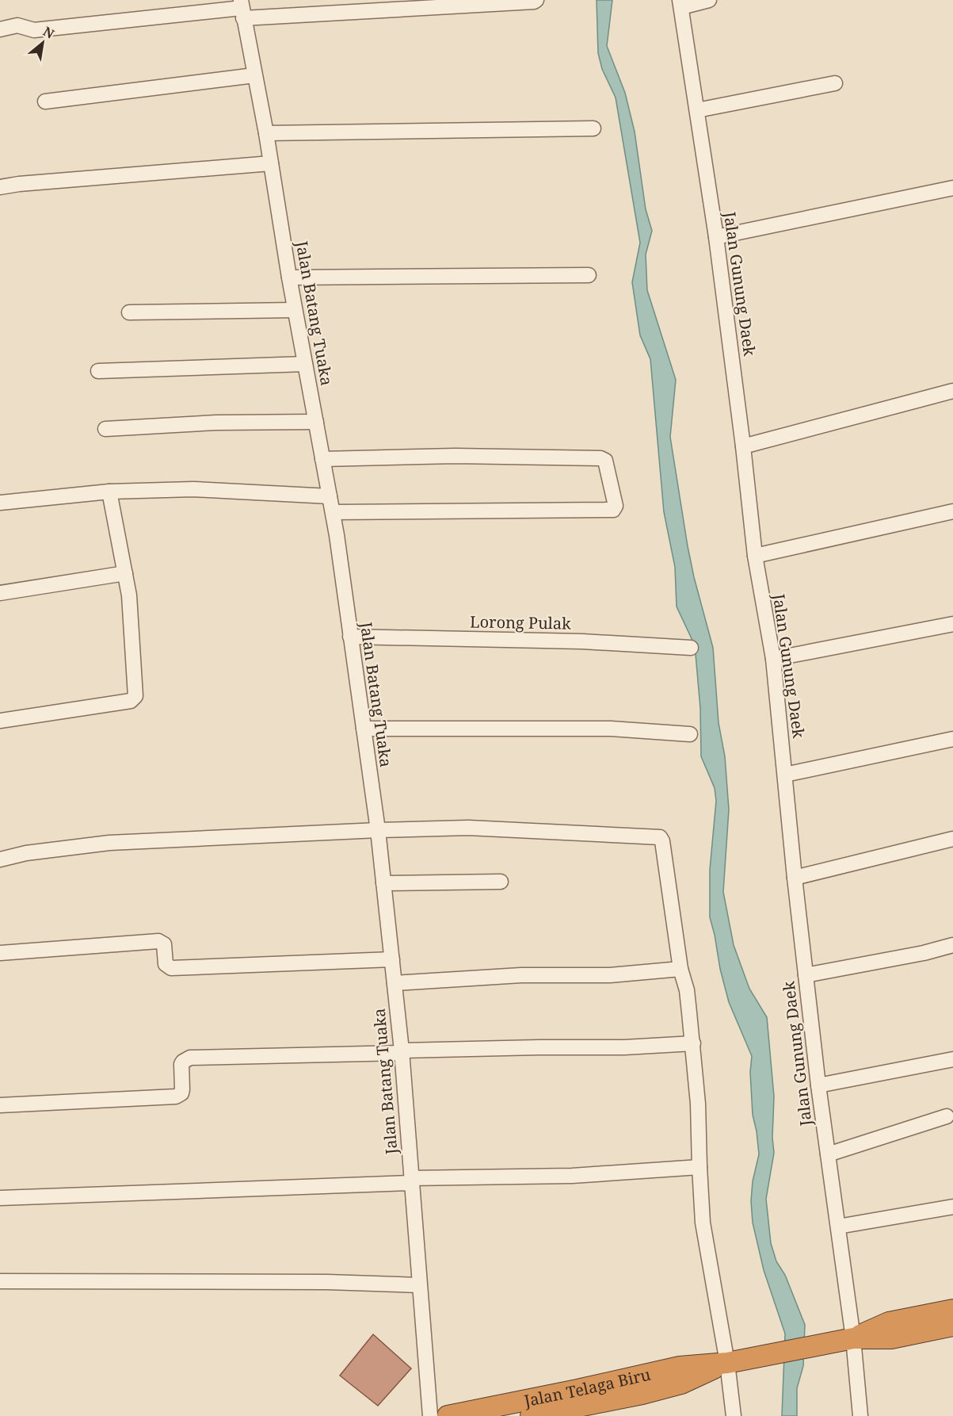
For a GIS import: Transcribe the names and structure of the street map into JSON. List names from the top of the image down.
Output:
{
  "streets": {
    "highway": ["Jalan Telaga Biru"],
    "street": ["Jalan Gunung Daek", "Jalan Batang Tuaka", "Lorong Pulak"]
  },
  "crossings": [
    ["Jalan Gunung Daek", "Jalan Telaga Biru"],
    ["Jalan Batang Tuaka", "Lorong Pulak"]
  ],
  "north": "top right"
}
